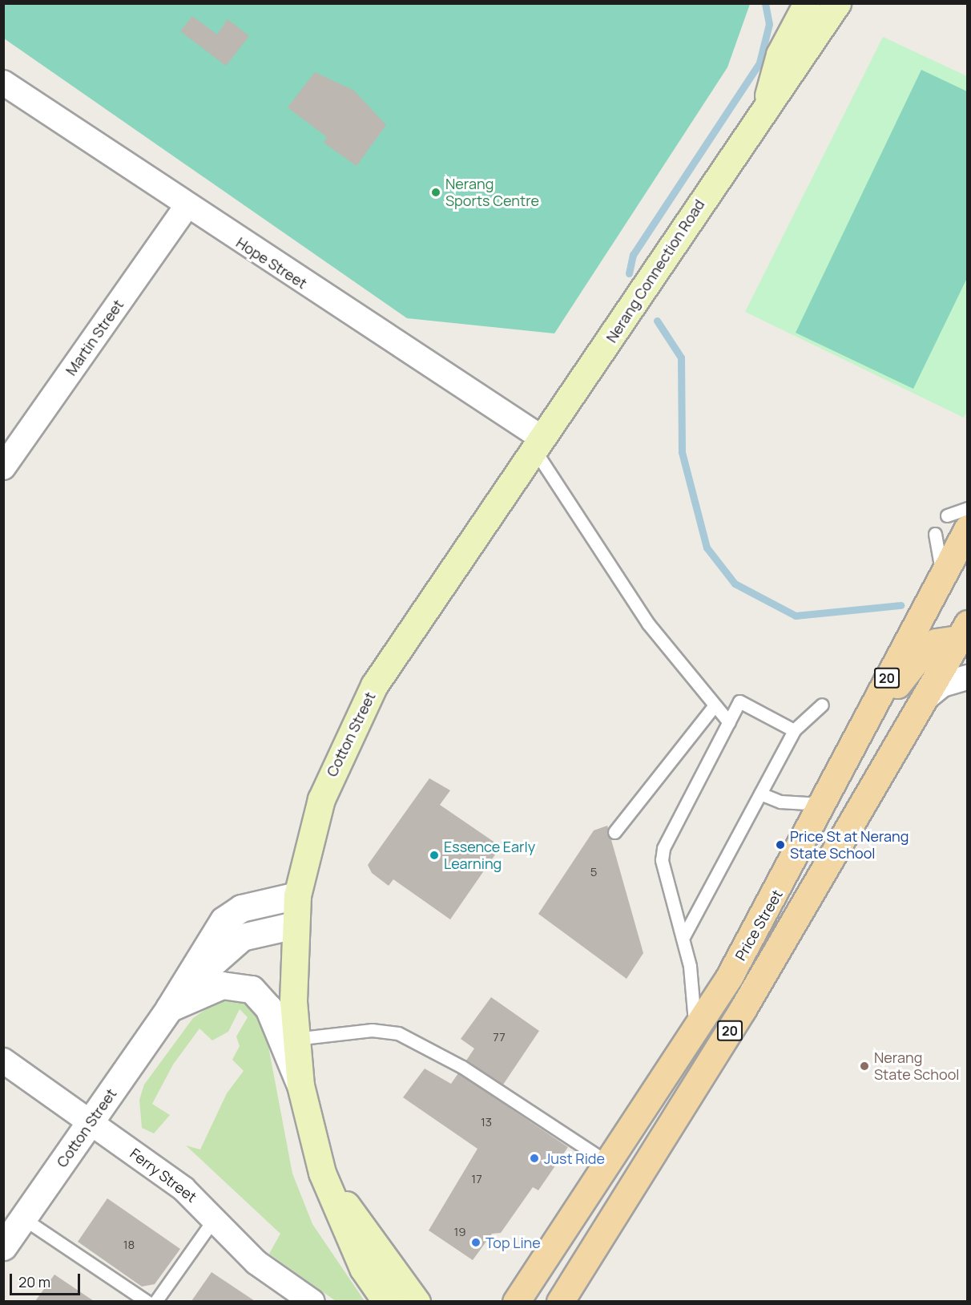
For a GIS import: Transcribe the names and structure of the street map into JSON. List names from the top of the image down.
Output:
{
  "streets": {
    "main road": [
      "Nerang Connection Road",
      "20",
      "Cotton Street",
      "Price Street"
    ],
    "street": ["Hope Street", "Martin Street", "Ferry Street"]
  },
  "crossings": [
    ["Hope Street", "Nerang Connection Road"],
    ["Hope Street", "Martin Street"],
    ["Hope Street", "Cotton Street"],
    ["Nerang Connection Road", "Cotton Street"],
    ["Cotton Street", "Ferry Street"]
  ],
  "places": [
    "Nerang Sports Centre",
    "Price St at Nerang State School",
    "Essence Early Learning",
    "Nerang State School",
    "Just Ride",
    "Top Line"
  ],
  "house_numbers": [
    "5",
    "77",
    "13",
    "17",
    "19",
    "18"
  ],
  "scale_bar": "20 m"
}
